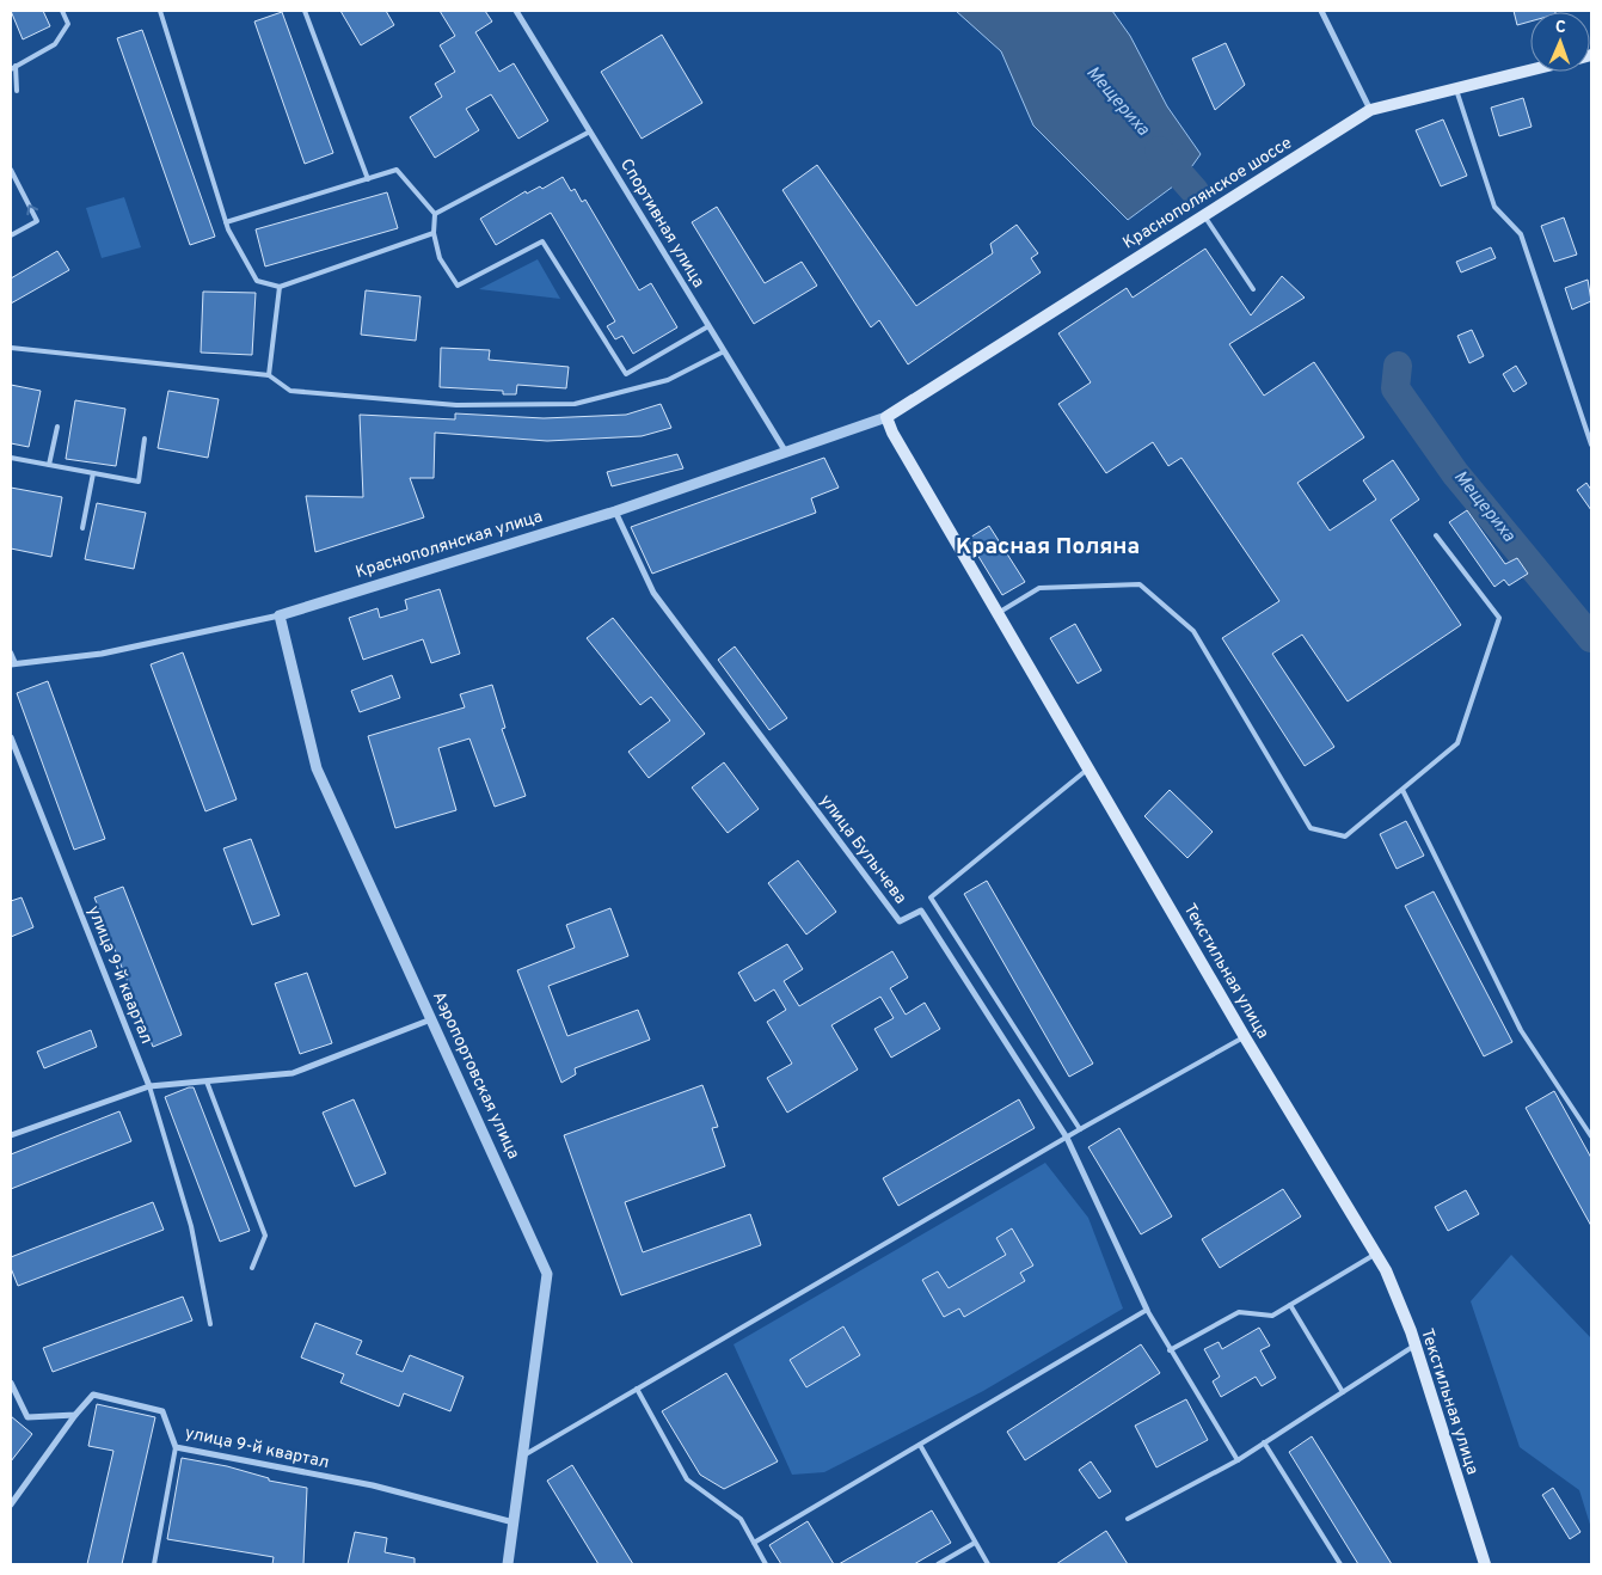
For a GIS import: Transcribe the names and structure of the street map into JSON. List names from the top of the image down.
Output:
{
  "streets": {
    "main road": ["Краснополянское шоссе", "Текстильная улица"],
    "street": [
      "Спортивная улица",
      "Краснополянская улица",
      "улица Булычева",
      "улица 9-й квартал",
      "Аэропортовская улица"
    ]
  },
  "crossings": [
    ["Краснополянское шоссе", "Краснополянская улица"],
    ["Краснополянское шоссе", "Текстильная улица"],
    ["Спортивная улица", "Краснополянская улица"],
    ["Краснополянская улица", "улица Булычева"],
    ["Краснополянская улица", "Текстильная улица"],
    ["Краснополянская улица", "Аэропортовская улица"],
    ["улица 9-й квартал", "Аэропортовская улица"]
  ],
  "districts": ["Красная Поляна"],
  "water": ["Мещериха"],
  "north": "top"
}
